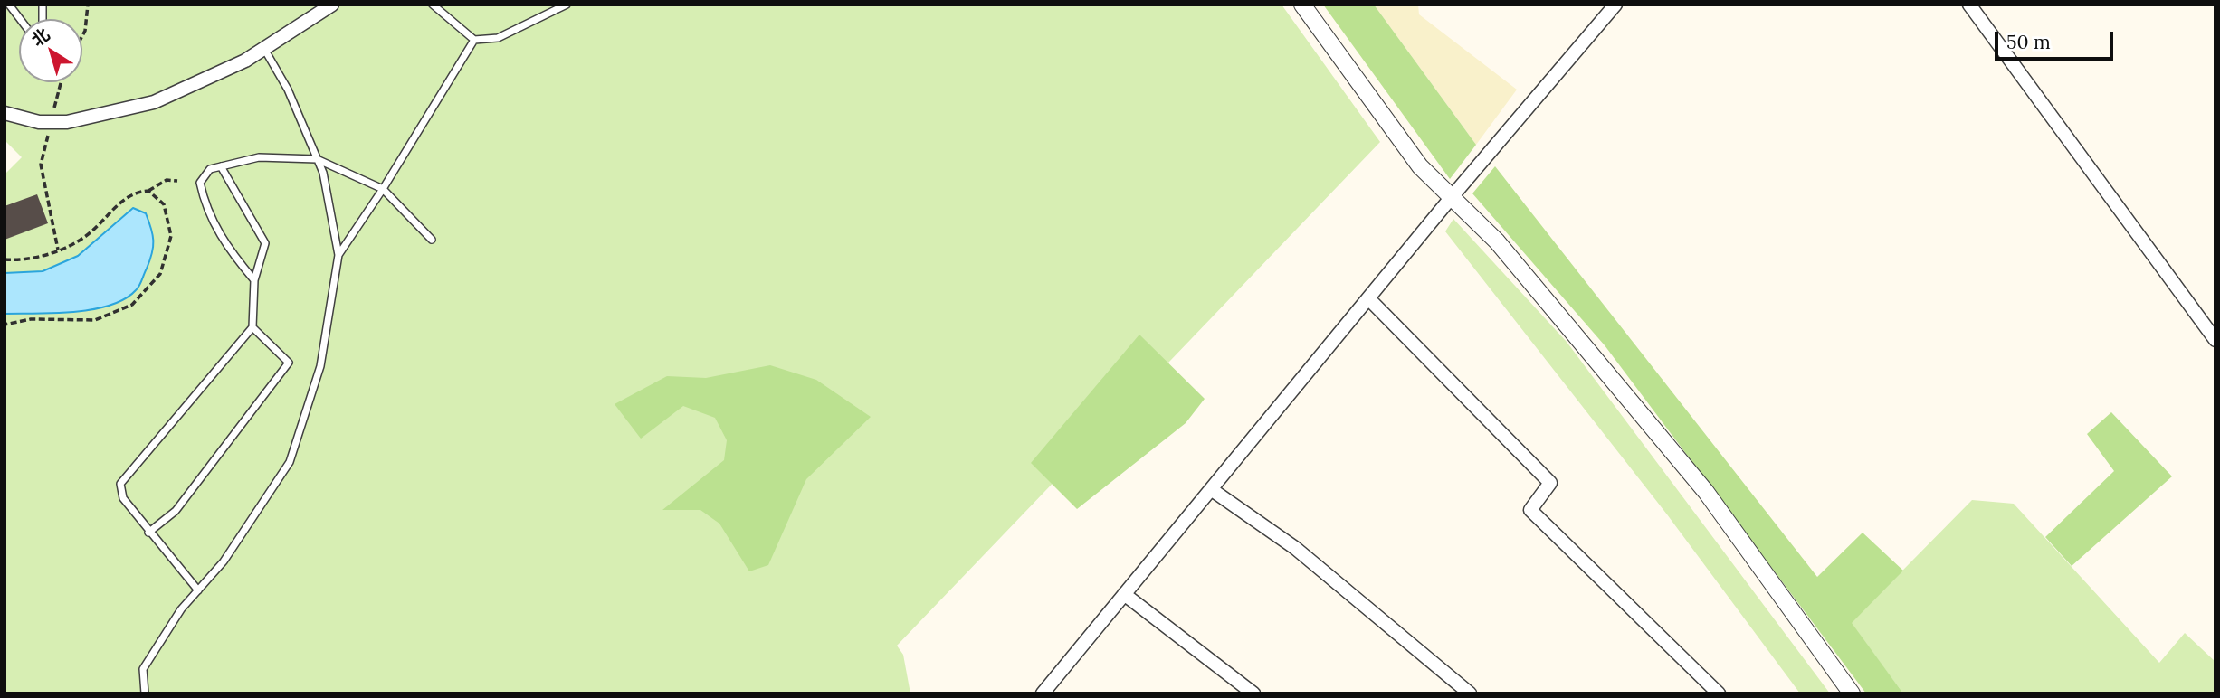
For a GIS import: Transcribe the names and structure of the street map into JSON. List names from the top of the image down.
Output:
{
  "scale_bar": "50 m",
  "north": "top left"
}
